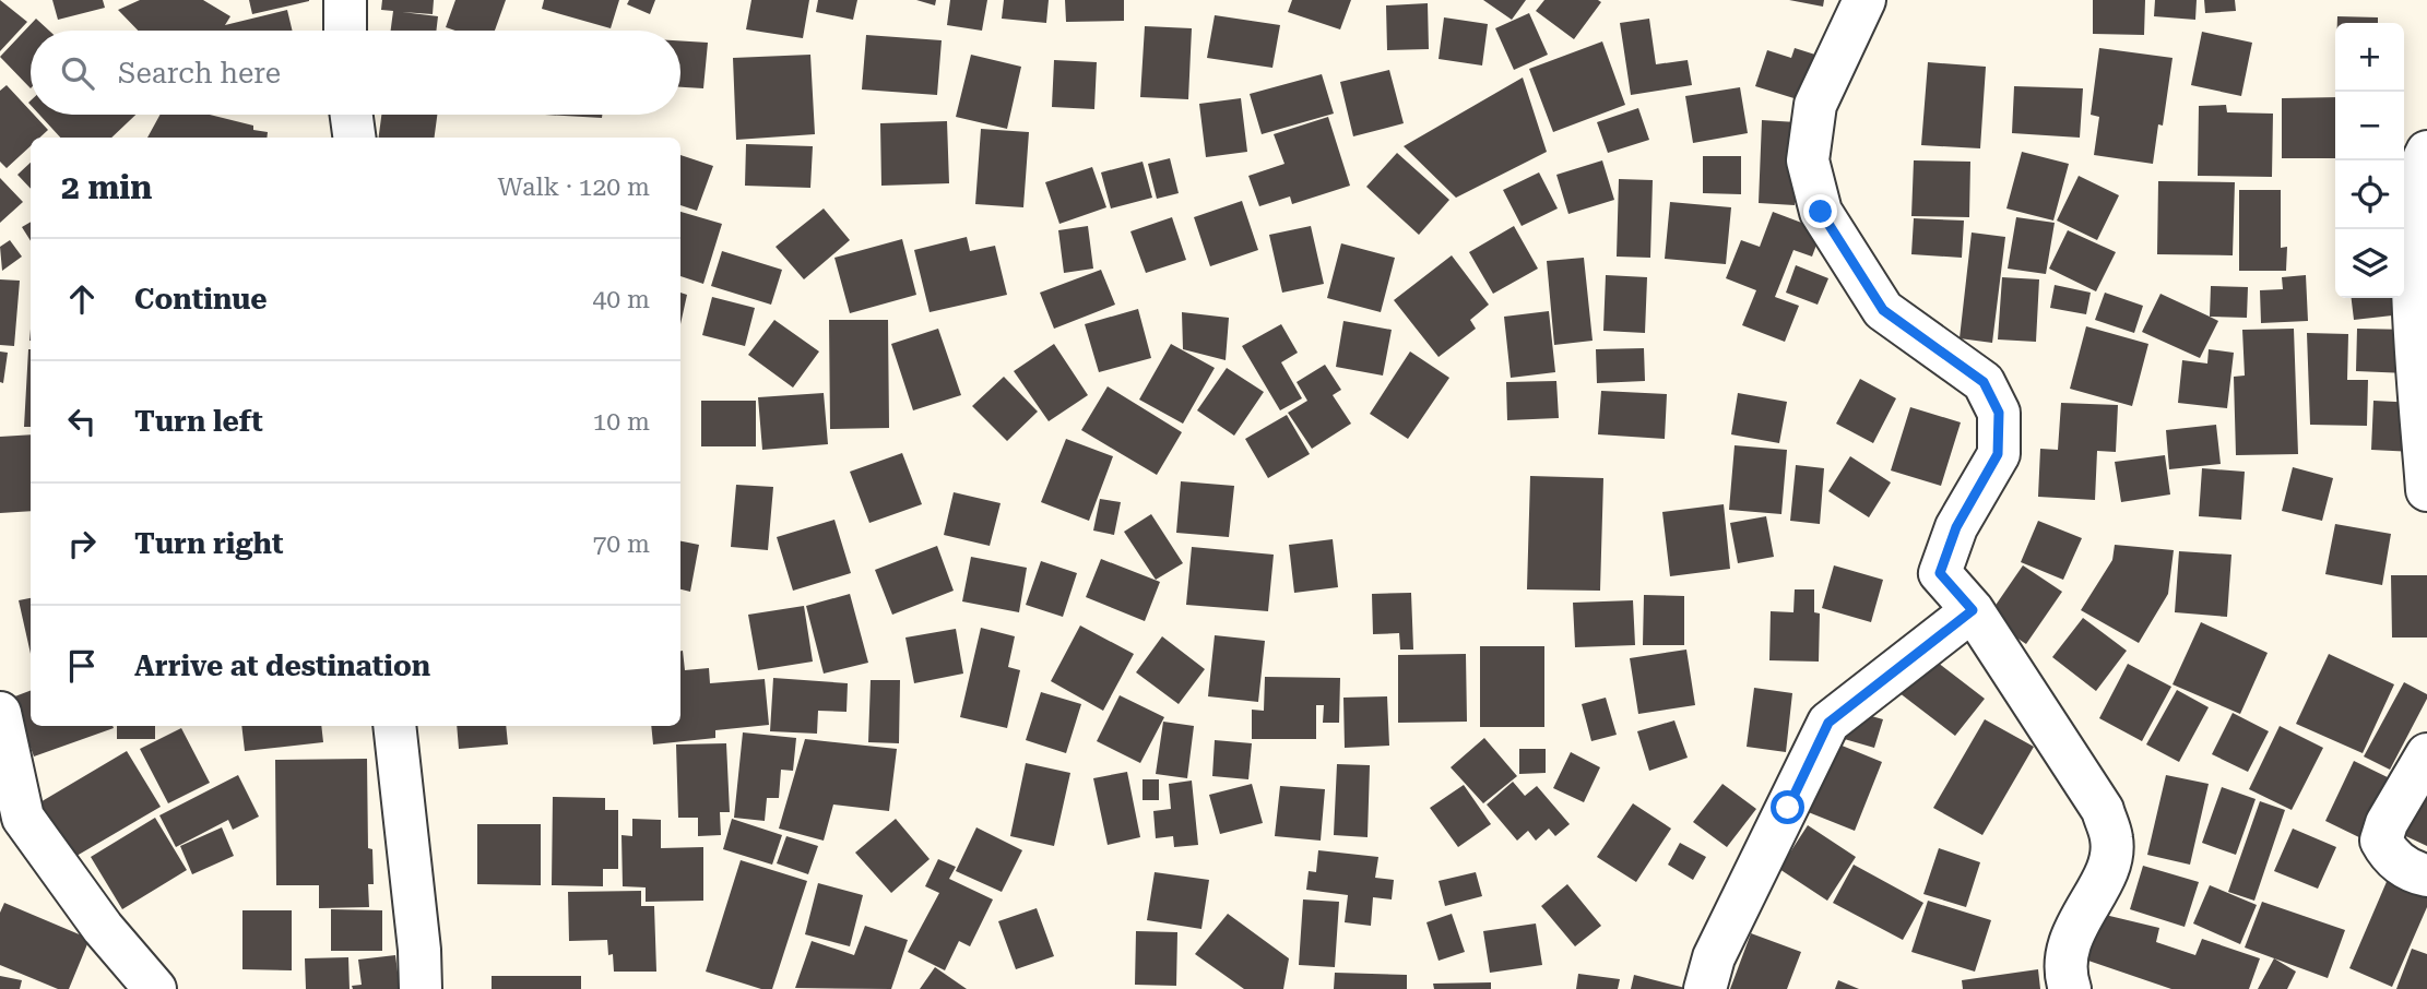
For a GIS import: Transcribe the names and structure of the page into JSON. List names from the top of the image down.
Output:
{
  "page": {
    "map_buttons": ["+", "−"],
    "search": "Search here",
    "heading": ["2 min", "Walk · 120 m"],
    "list": [
      ["Continue", "40 m"],
      ["Turn left", "10 m"],
      ["Turn right", "70 m"],
      "Arrive at destination"
    ]
  }
}
